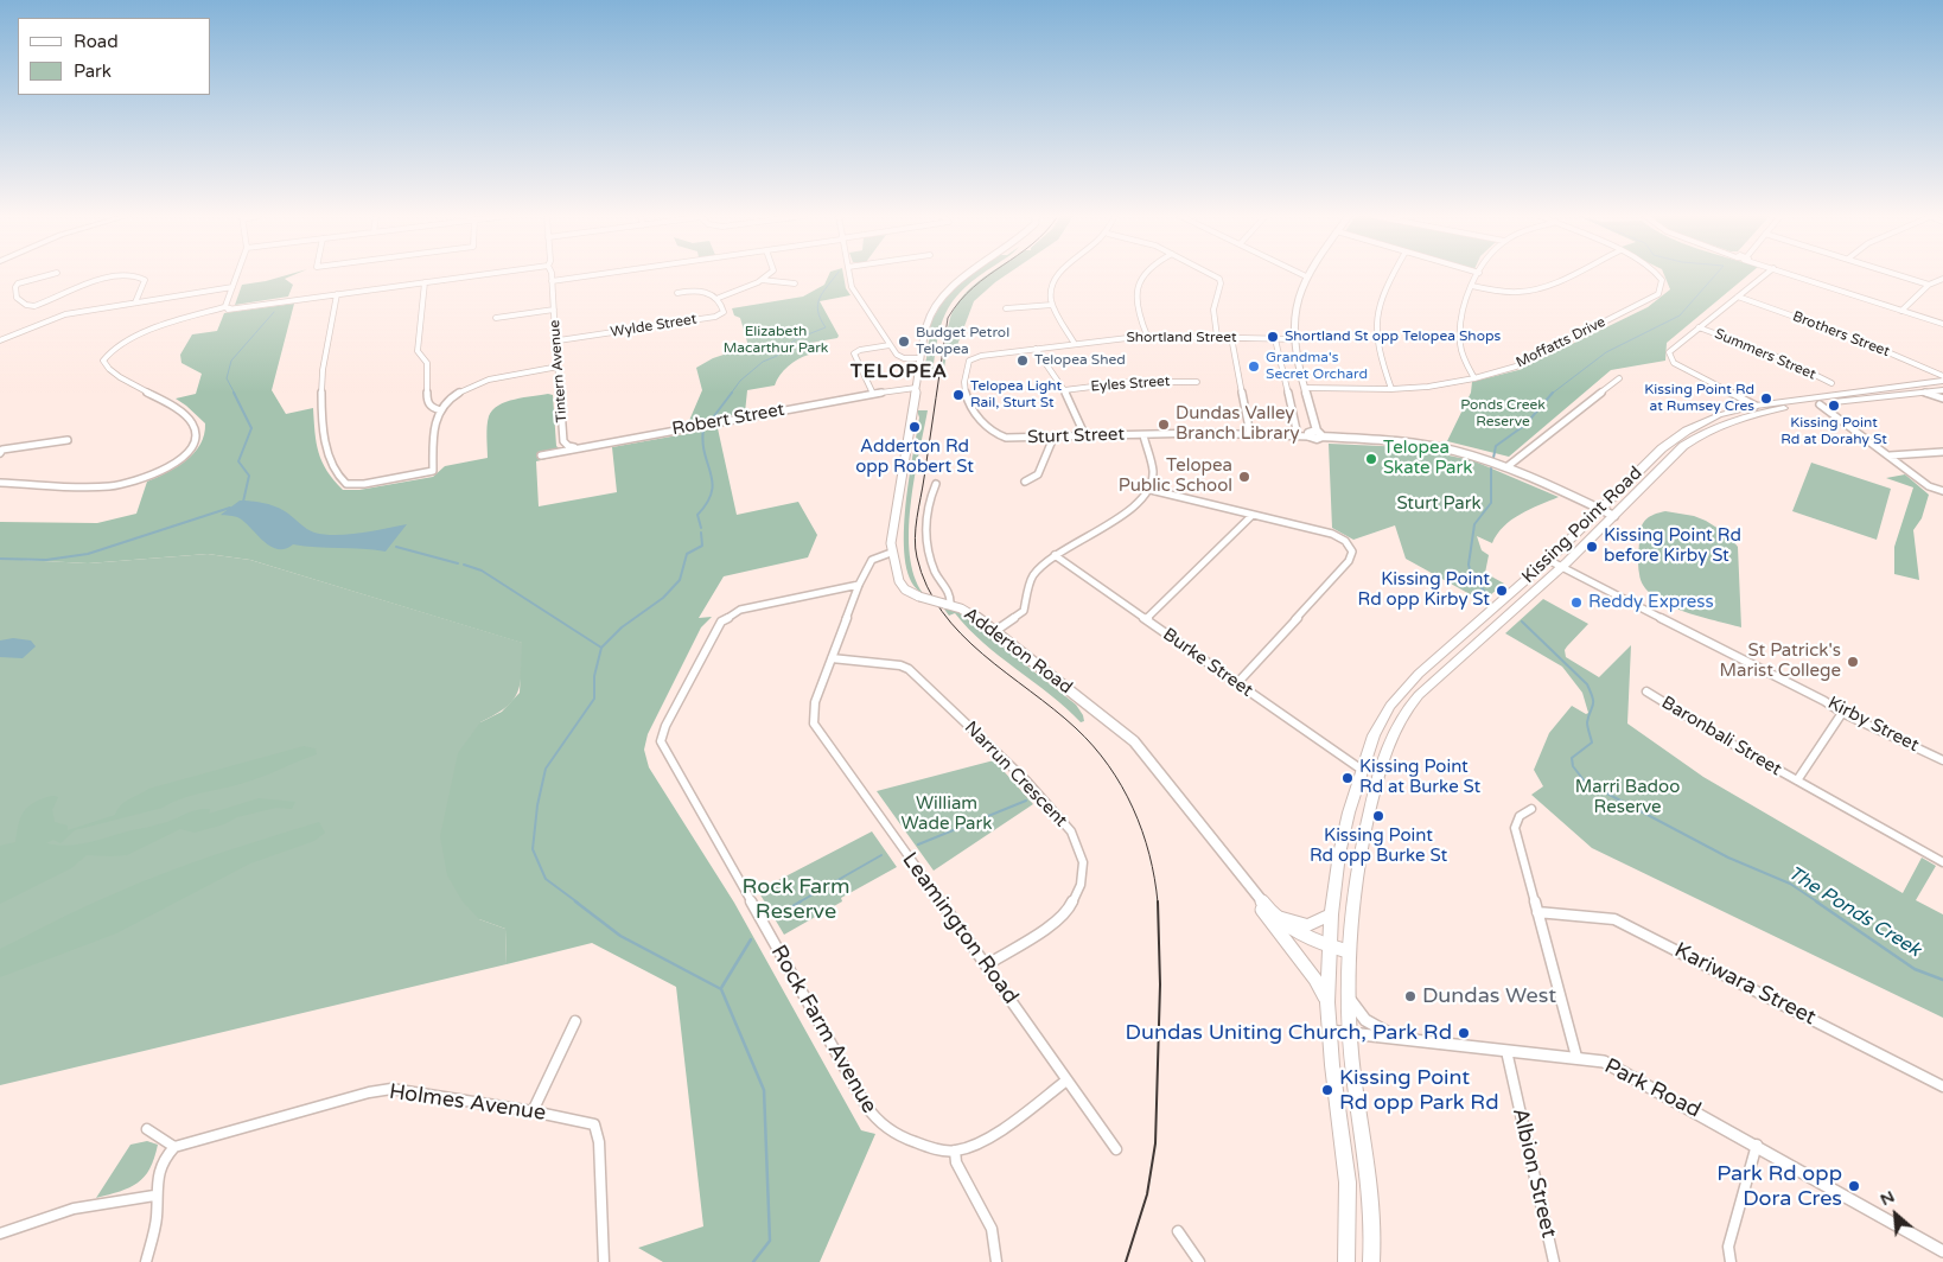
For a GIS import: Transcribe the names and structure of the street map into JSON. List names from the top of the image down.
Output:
{
  "streets": {
    "main road": ["Kissing Point Road", "Adderton Road"],
    "street": [
      "Wylde Street",
      "Brothers Street",
      "Shortland Street",
      "Moffatts Drive",
      "Summers Street",
      "Tintern Avenue",
      "Eyles Street",
      "Robert Street",
      "Sturt Street",
      "Burke Street",
      "Kirby Street",
      "Baronbali Street",
      "Narrun Crescent",
      "Leamington Road",
      "Kariwara Street",
      "Rock Farm Avenue",
      "Park Road",
      "Holmes Avenue",
      "Albion Street"
    ]
  },
  "crossings": [
    ["Wylde Street", "Tintern Avenue"],
    ["Shortland Street", "Sturt Street"],
    ["Tintern Avenue", "Robert Street"],
    ["Robert Street", "Adderton Road"],
    ["Kissing Point Road", "Adderton Road"],
    ["Kissing Point Road", "Burke Street"],
    ["Kissing Point Road", "Kirby Street"],
    ["Kissing Point Road", "Park Road"],
    ["Adderton Road", "Leamington Road"],
    ["Kirby Street", "Baronbali Street"],
    ["Narrun Crescent", "Leamington Road"],
    ["Leamington Road", "Rock Farm Avenue"],
    ["Park Road", "Albion Street"]
  ],
  "districts": ["TELOPEA"],
  "water": ["The Ponds Creek"],
  "parks": [
    "Elizabeth Macarthur Park",
    "Ponds Creek Reserve",
    "Sturt Park",
    "Marri Badoo Reserve",
    "William Wade Park",
    "Rock Farm Reserve"
  ],
  "places": [
    "Shortland St opp Telopea Shops",
    "Budget Petrol Telopea",
    "Telopea Shed",
    "Grandma's Secret Orchard",
    "Telopea Light Rail, Sturt St",
    "Kissing Point Rd at Rumsey Cres",
    "Kissing Point Rd at Dorahy St",
    "Dundas Valley Branch Library",
    "Adderton Rd opp Robert St",
    "Telopea Skate Park",
    "Telopea Public School",
    "Kissing Point Rd before Kirby St",
    "Kissing Point Rd opp Kirby St",
    "Reddy Express",
    "St Patrick's Marist College",
    "Kissing Point Rd at Burke St",
    "Kissing Point Rd opp Burke St",
    "Dundas West",
    "Dundas Uniting Church, Park Rd",
    "Kissing Point Rd opp Park Rd",
    "Park Rd opp Dora Cres"
  ],
  "legend": ["Road", "Park"],
  "north": "top left"
}
